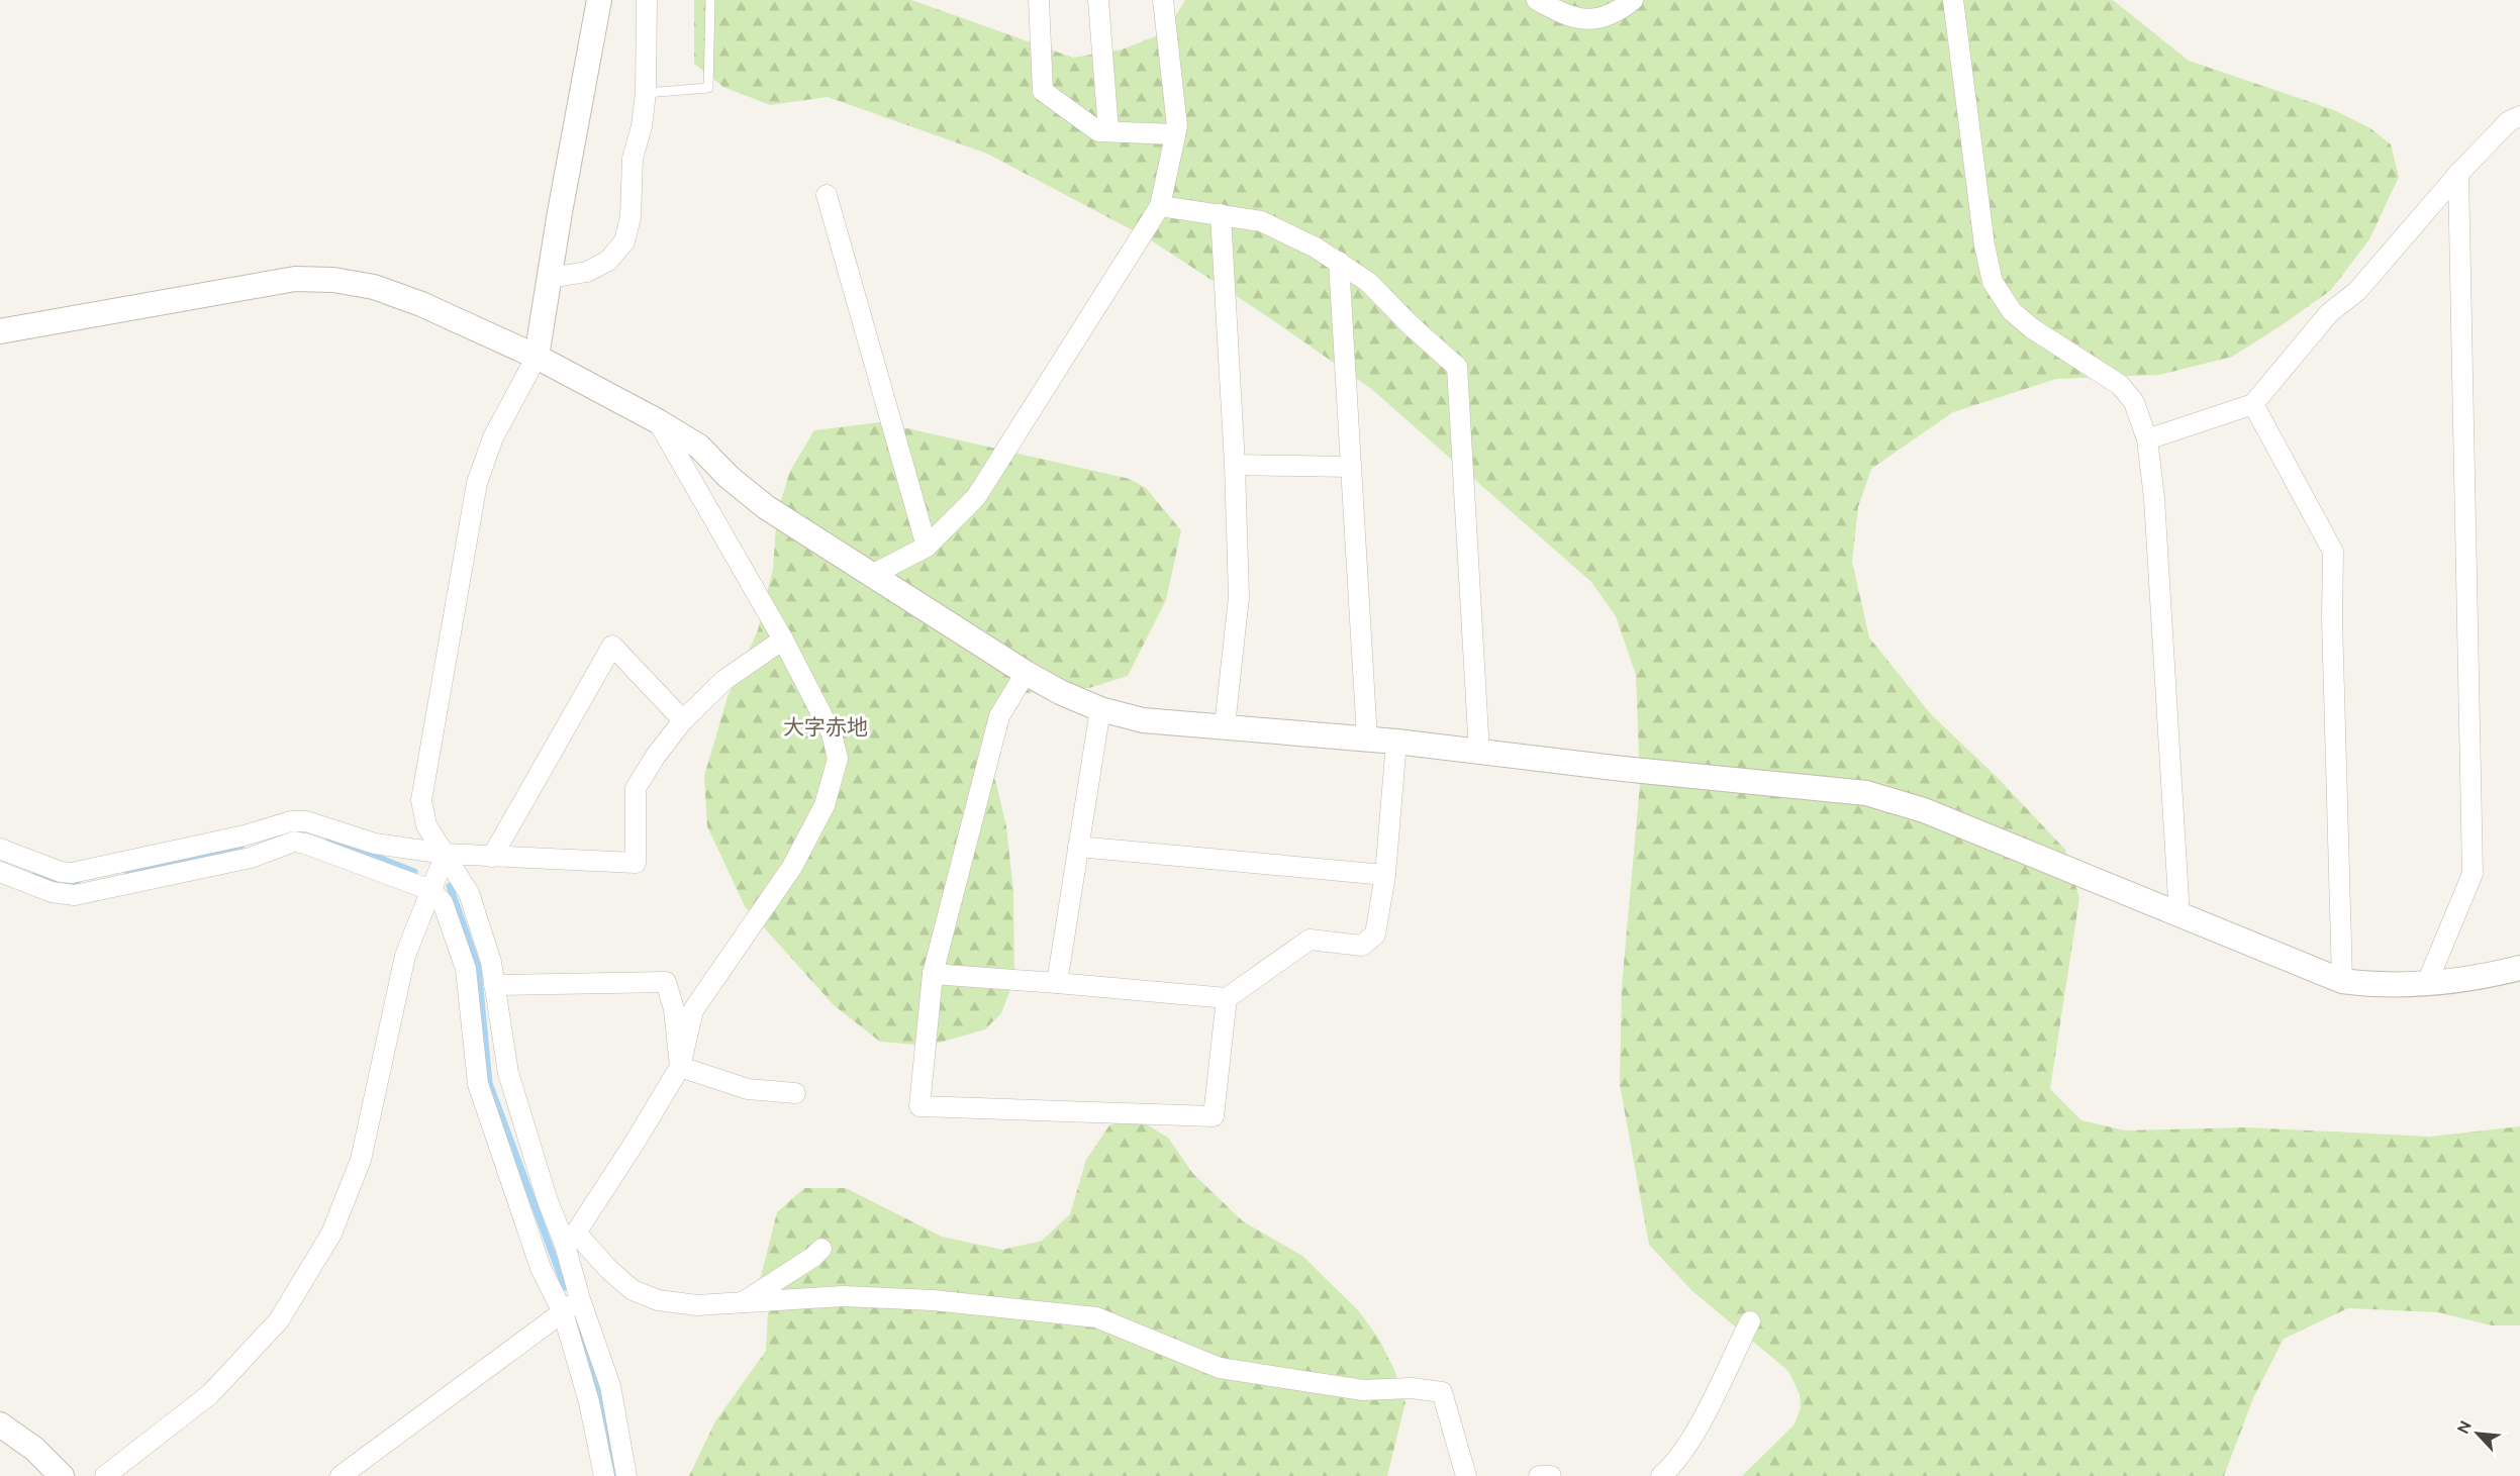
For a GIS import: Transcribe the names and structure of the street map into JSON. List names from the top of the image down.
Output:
{
  "districts": ["大字赤地"],
  "north": "top left"
}
